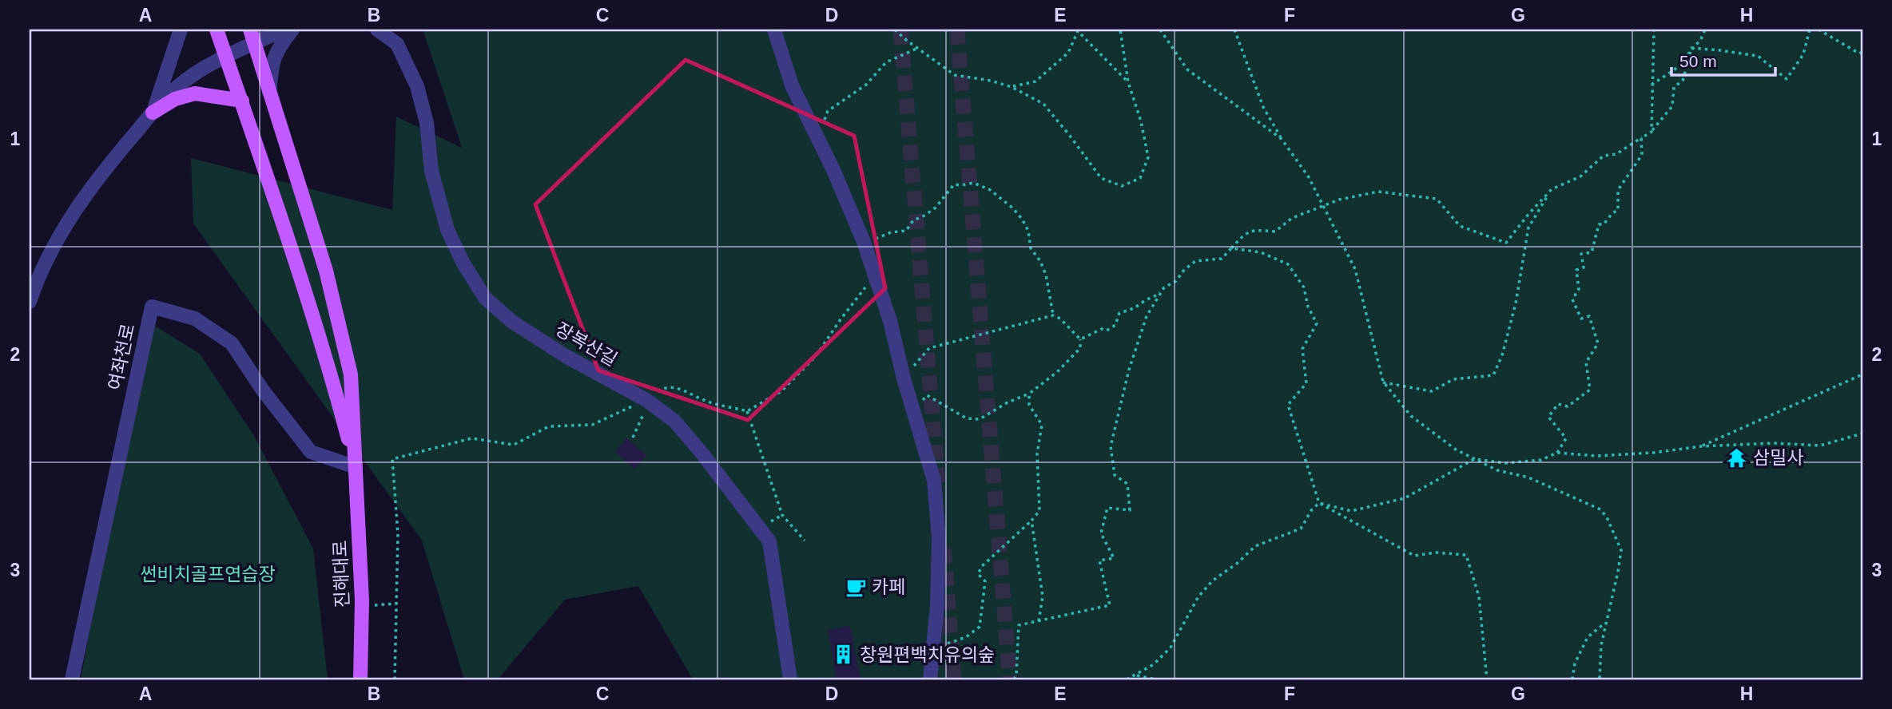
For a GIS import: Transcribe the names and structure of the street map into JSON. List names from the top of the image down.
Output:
{
  "streets": {
    "main road": ["진해대로"],
    "street": ["장복산길", "여좌천로"]
  },
  "crossings": [
    ["여좌천로", "진해대로"]
  ],
  "parks": ["썬비치골프연습장"],
  "places": {
    "temple": ["삼밀사"],
    "cafe": ["카페"],
    "building": ["창원편백치유의숲"]
  },
  "scale_bar": "50 m",
  "grid": {
    "columns": [
      "A",
      "B",
      "C",
      "D",
      "E",
      "F",
      "G",
      "H"
    ],
    "rows": ["1", "2", "3"]
  }
}
